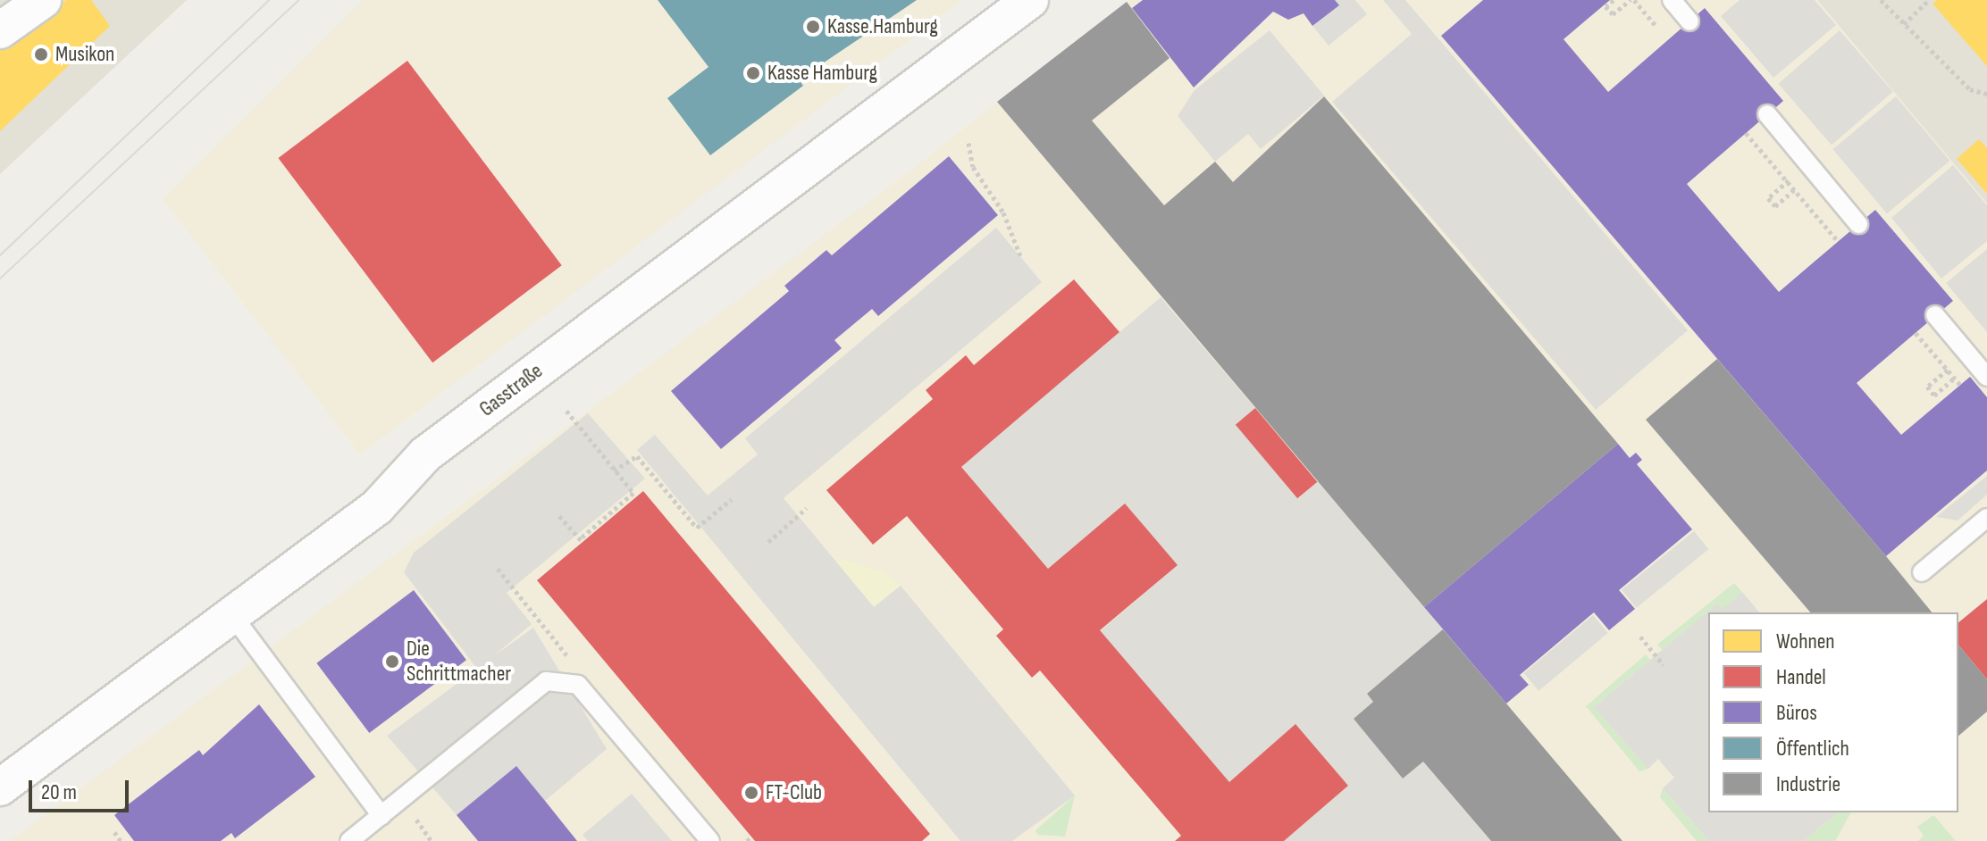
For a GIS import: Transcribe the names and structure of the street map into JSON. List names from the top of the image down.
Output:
{
  "streets": {
    "street": ["Gasstraße"]
  },
  "places": [
    "Kasse.Hamburg",
    "Musikon",
    "Kasse Hamburg",
    "Die Schrittmacher",
    "FT-Club"
  ],
  "legend": [
    "Wohnen",
    "Handel",
    "Büros",
    "Öffentlich",
    "Industrie"
  ],
  "scale_bar": "20 m"
}
